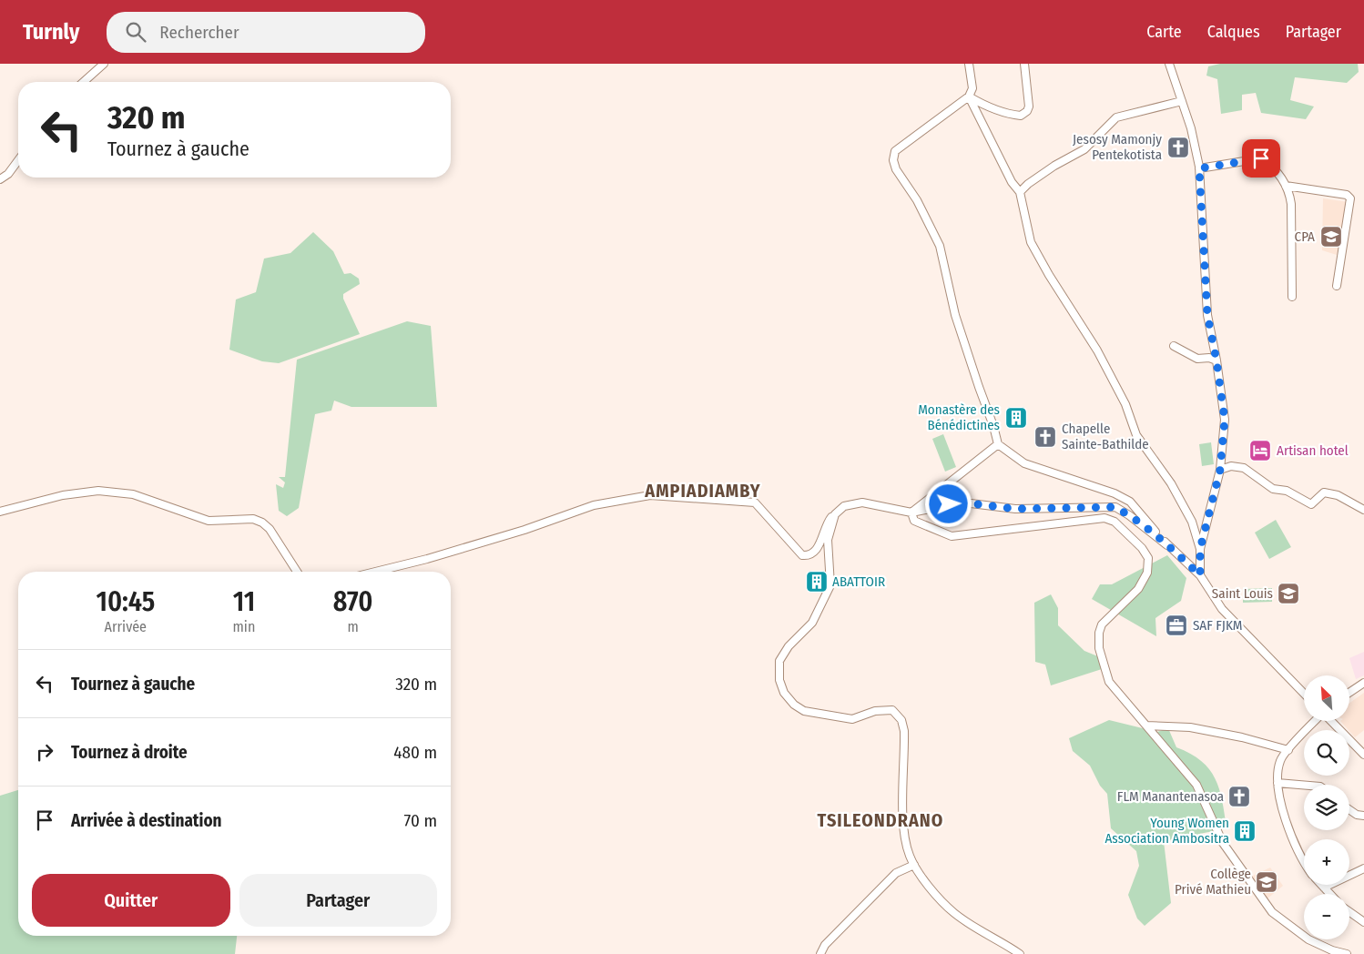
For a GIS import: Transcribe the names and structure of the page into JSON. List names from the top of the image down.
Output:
{
  "districts": ["AMPIADIAMBY", "TSILEONDRANO"],
  "places": {
    "church": ["Jesosy Mamonjy Pentekotista", "Chapelle Sainte-Bathilde", "FLM Manantenasoa"],
    "school or university": ["CPA", "Saint Louis", "Collège Privé Mathieu"],
    "building": ["Monastère des Bénédictines", "ABATTOIR", "Young Women Association Ambositra"],
    "hotel": ["Artisan hotel"],
    "office": ["SAF FJKM"]
  },
  "north": "top left",
  "page": {
    "header": "Turnly",
    "search": "Rechercher",
    "nav": ["Carte", "Calques", "Partager"],
    "turn": ["320 m", "Tournez à gauche"],
    "eta": [
      "10:45",
      "Arrivée",
      "11",
      "min",
      "870",
      "m"
    ],
    "list": [
      {
        "name": "Tournez à gauche",
        "value": "320 m"
      },
      {
        "name": "Tournez à droite",
        "value": "480 m"
      },
      {
        "name": "Arrivée à destination",
        "value": "70 m"
      }
    ],
    "map_buttons": ["+", "−"],
    "buttons": ["Quitter", "Partager"]
  }
}
